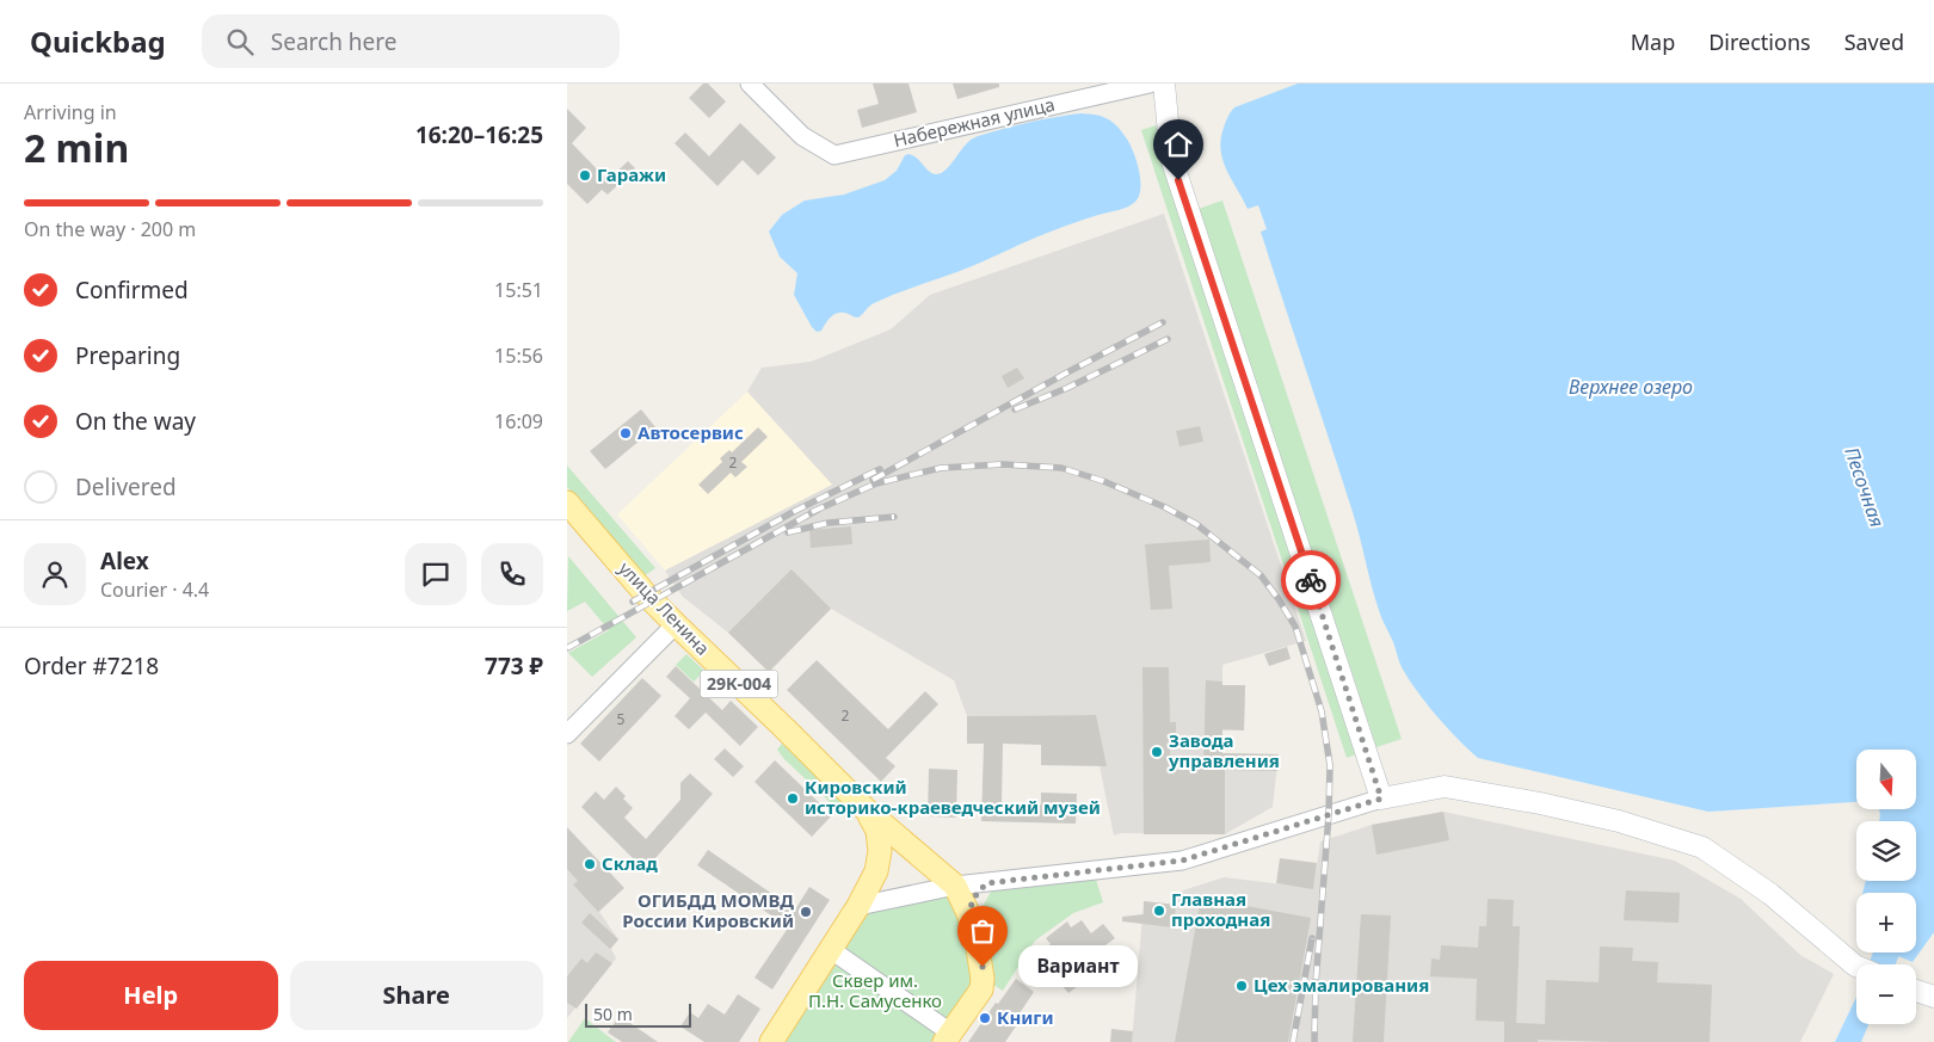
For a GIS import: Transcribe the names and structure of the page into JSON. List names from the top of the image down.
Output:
{
  "streets": {
    "main road": ["улица Ленина", "29К-004"],
    "street": ["Набережная улица"]
  },
  "crossings": [
    ["улица Ленина", "29К-004"]
  ],
  "water": ["Верхнее озеро", "Песочная"],
  "parks": ["Сквер им. П.Н. Самусенко"],
  "places": [
    "Гаражи",
    "Автосервис",
    "Завода управления",
    "Кировский историко-краеведческий музей",
    "Склад",
    "Главная проходная",
    "ОГИБДД МОМВД России Кировский",
    "Вариант",
    "Цех эмалирования",
    "Книги"
  ],
  "house_numbers": ["2", "2", "5"],
  "scale_bar": "50 m",
  "north": "bottom",
  "page": {
    "header": "Quickbag",
    "search": "Search here",
    "nav": ["Map", "Directions", "Saved"],
    "heading": ["2 min", "Arriving in", "16:20–16:25"],
    "panel": [
      "Alex",
      "Courier · 4.4",
      "Order #7218",
      "773 ₽"
    ],
    "bar": "On the way · 200 m",
    "list": [
      ["Confirmed", "15:51"],
      ["Preparing", "15:56"],
      ["On the way", "16:09"],
      "Delivered"
    ],
    "map_buttons": ["+", "−"],
    "bubble": "Вариант",
    "buttons": ["Help", "Share"],
    "scale": "50 m"
  }
}
